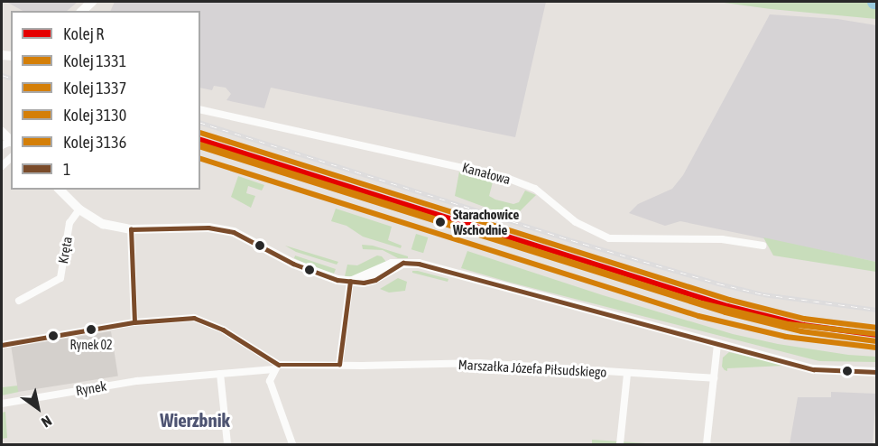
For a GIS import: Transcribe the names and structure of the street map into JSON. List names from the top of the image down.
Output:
{
  "streets": {
    "street": [
      "Kanałowa",
      "Kręta",
      "Marszałka Józefa Piłsudskiego",
      "Rynek"
    ]
  },
  "crossings": [
    ["Marszałka Józefa Piłsudskiego", "Rynek"]
  ],
  "districts": ["Wierzbnik"],
  "places": ["Starachowice Wschodnie", "Rynek 02"],
  "lines": [
    "rail line 1337",
    "rail line R",
    "rail line 3136",
    "rail line 1331",
    "rail line 3130",
    "transit line 1"
  ],
  "legend": [
    "Kolej R",
    "Kolej 1331",
    "Kolej 1337",
    "Kolej 3130",
    "Kolej 3136",
    "1"
  ],
  "north": "bottom right"
}
